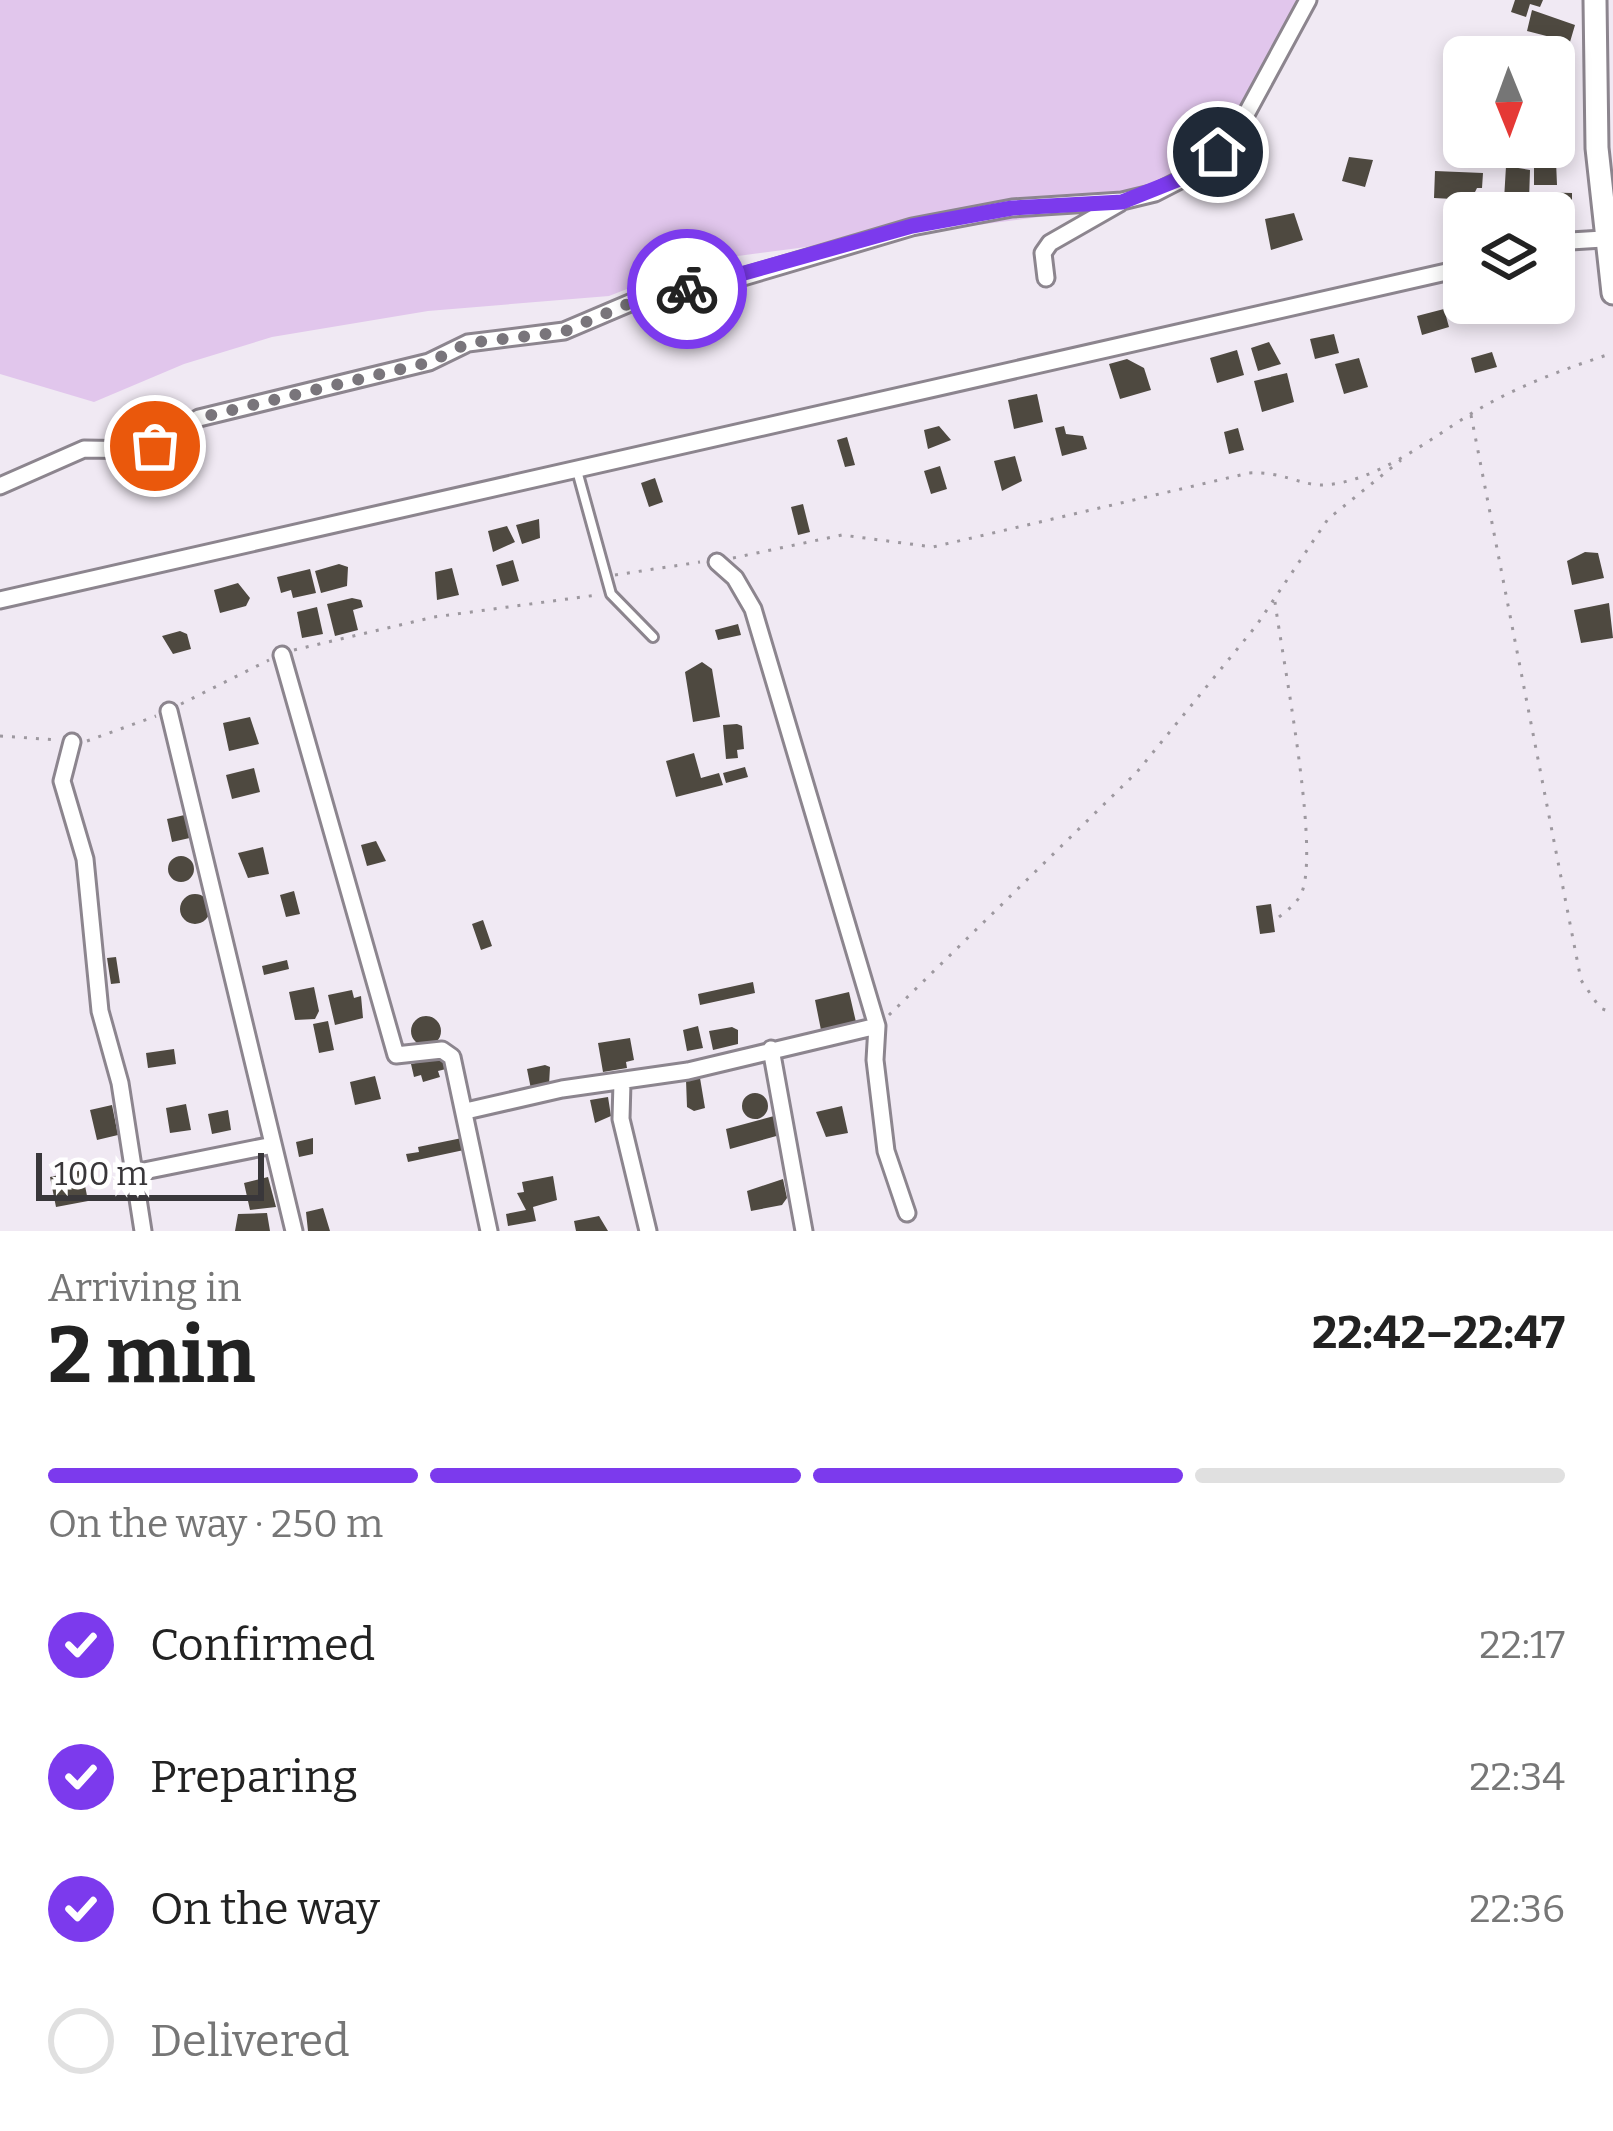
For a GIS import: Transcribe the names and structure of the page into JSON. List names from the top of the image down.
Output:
{
  "scale_bar": "100 m",
  "north": "bottom",
  "page": {
    "scale": "100 m",
    "heading": ["2 min", "Arriving in", "22:42–22:47"],
    "bar": "On the way · 250 m",
    "list": [
      ["Confirmed", "22:17"],
      ["Preparing", "22:34"],
      ["On the way", "22:36"],
      "Delivered"
    ]
  }
}
